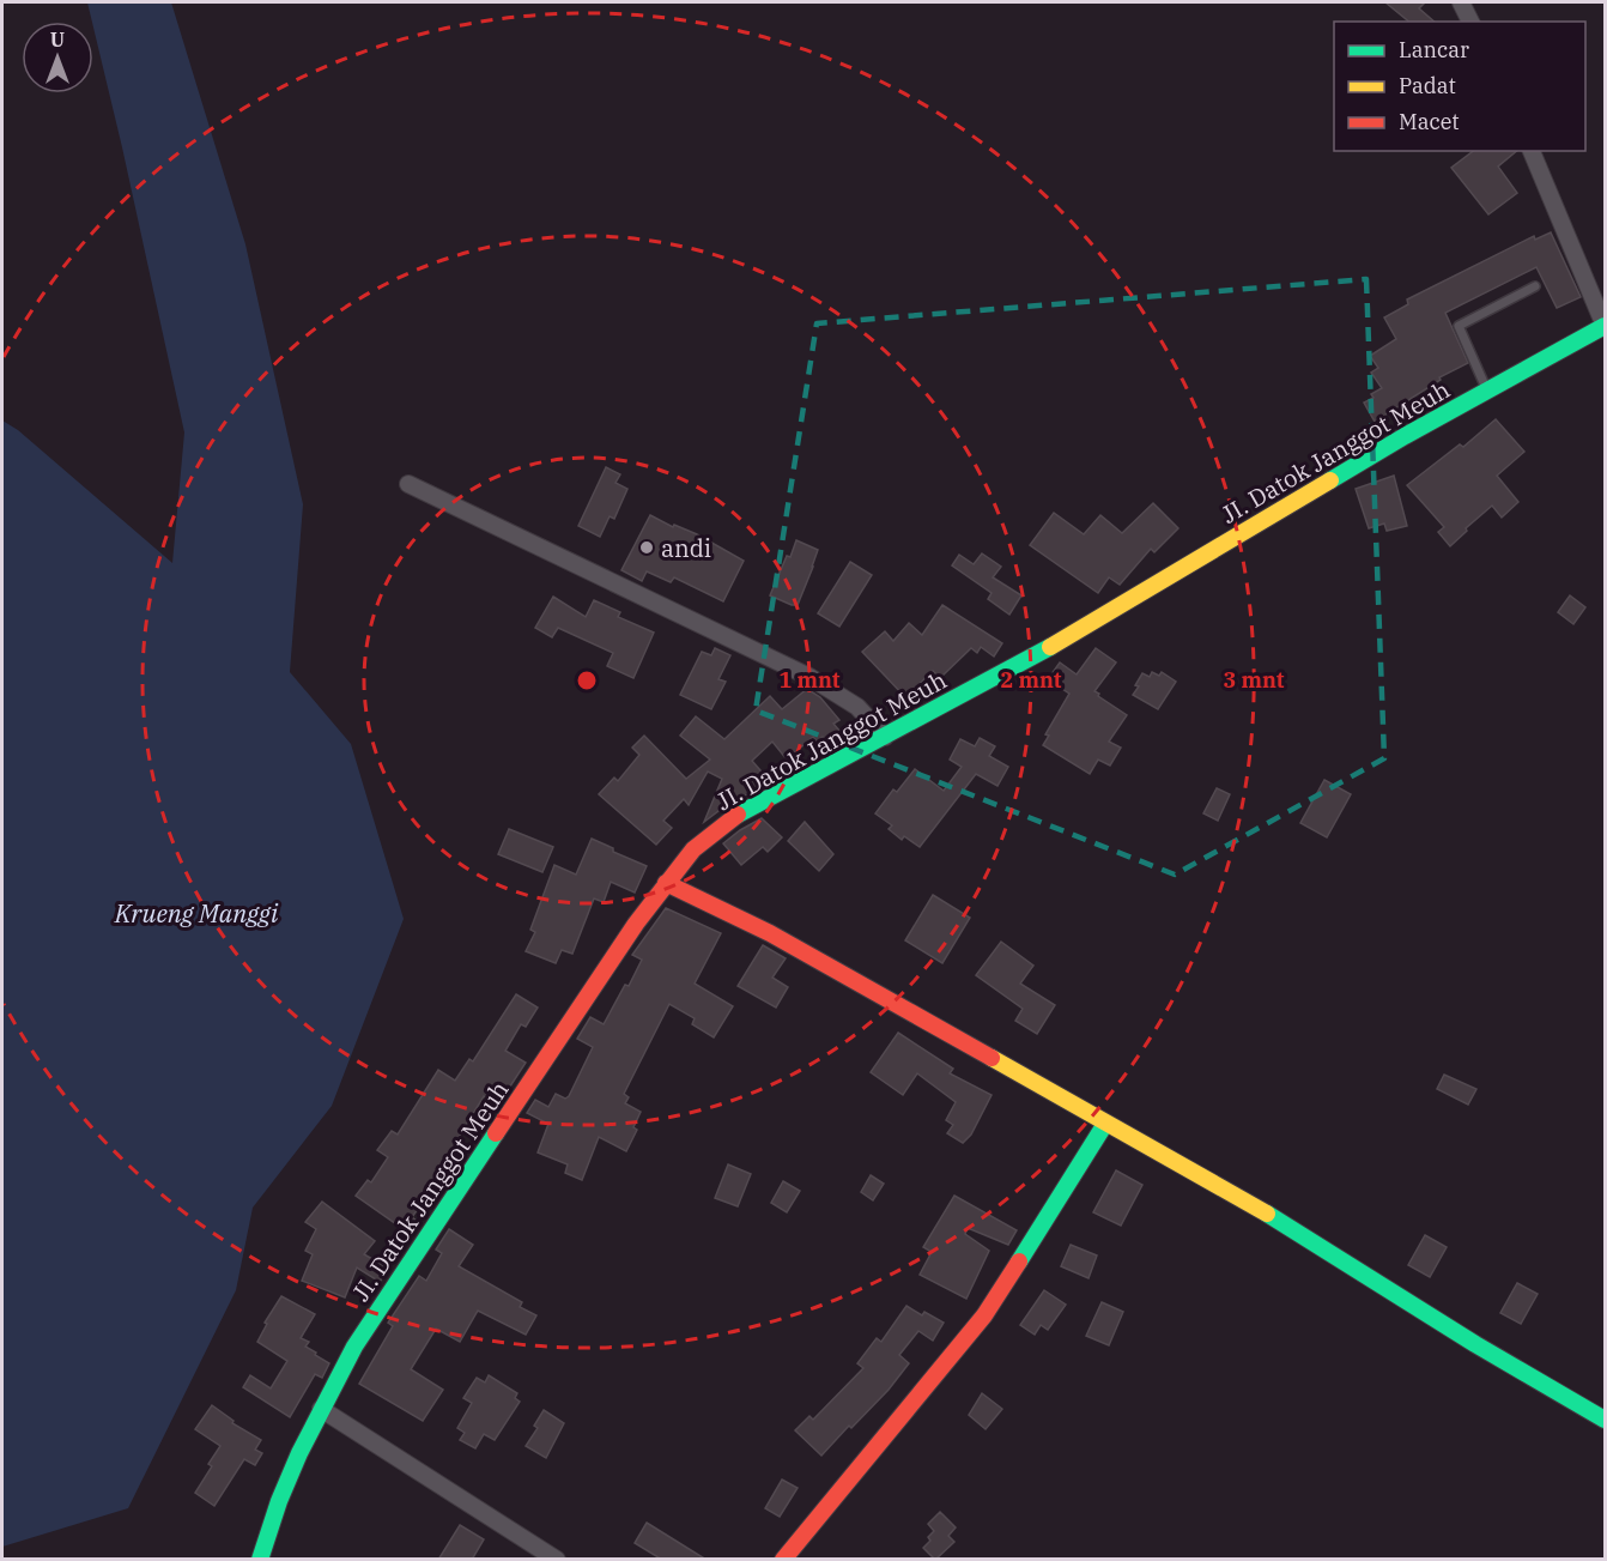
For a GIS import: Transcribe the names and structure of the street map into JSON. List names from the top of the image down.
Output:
{
  "streets": {
    "street": ["JI. Datok Janggot Meuh"]
  },
  "water": ["Krueng Manggi"],
  "places": ["andi"],
  "legend": ["Lancar", "Padat", "Macet"],
  "north": "top",
  "rings": ["1 mnt", "2 mnt", "3 mnt"]
}
